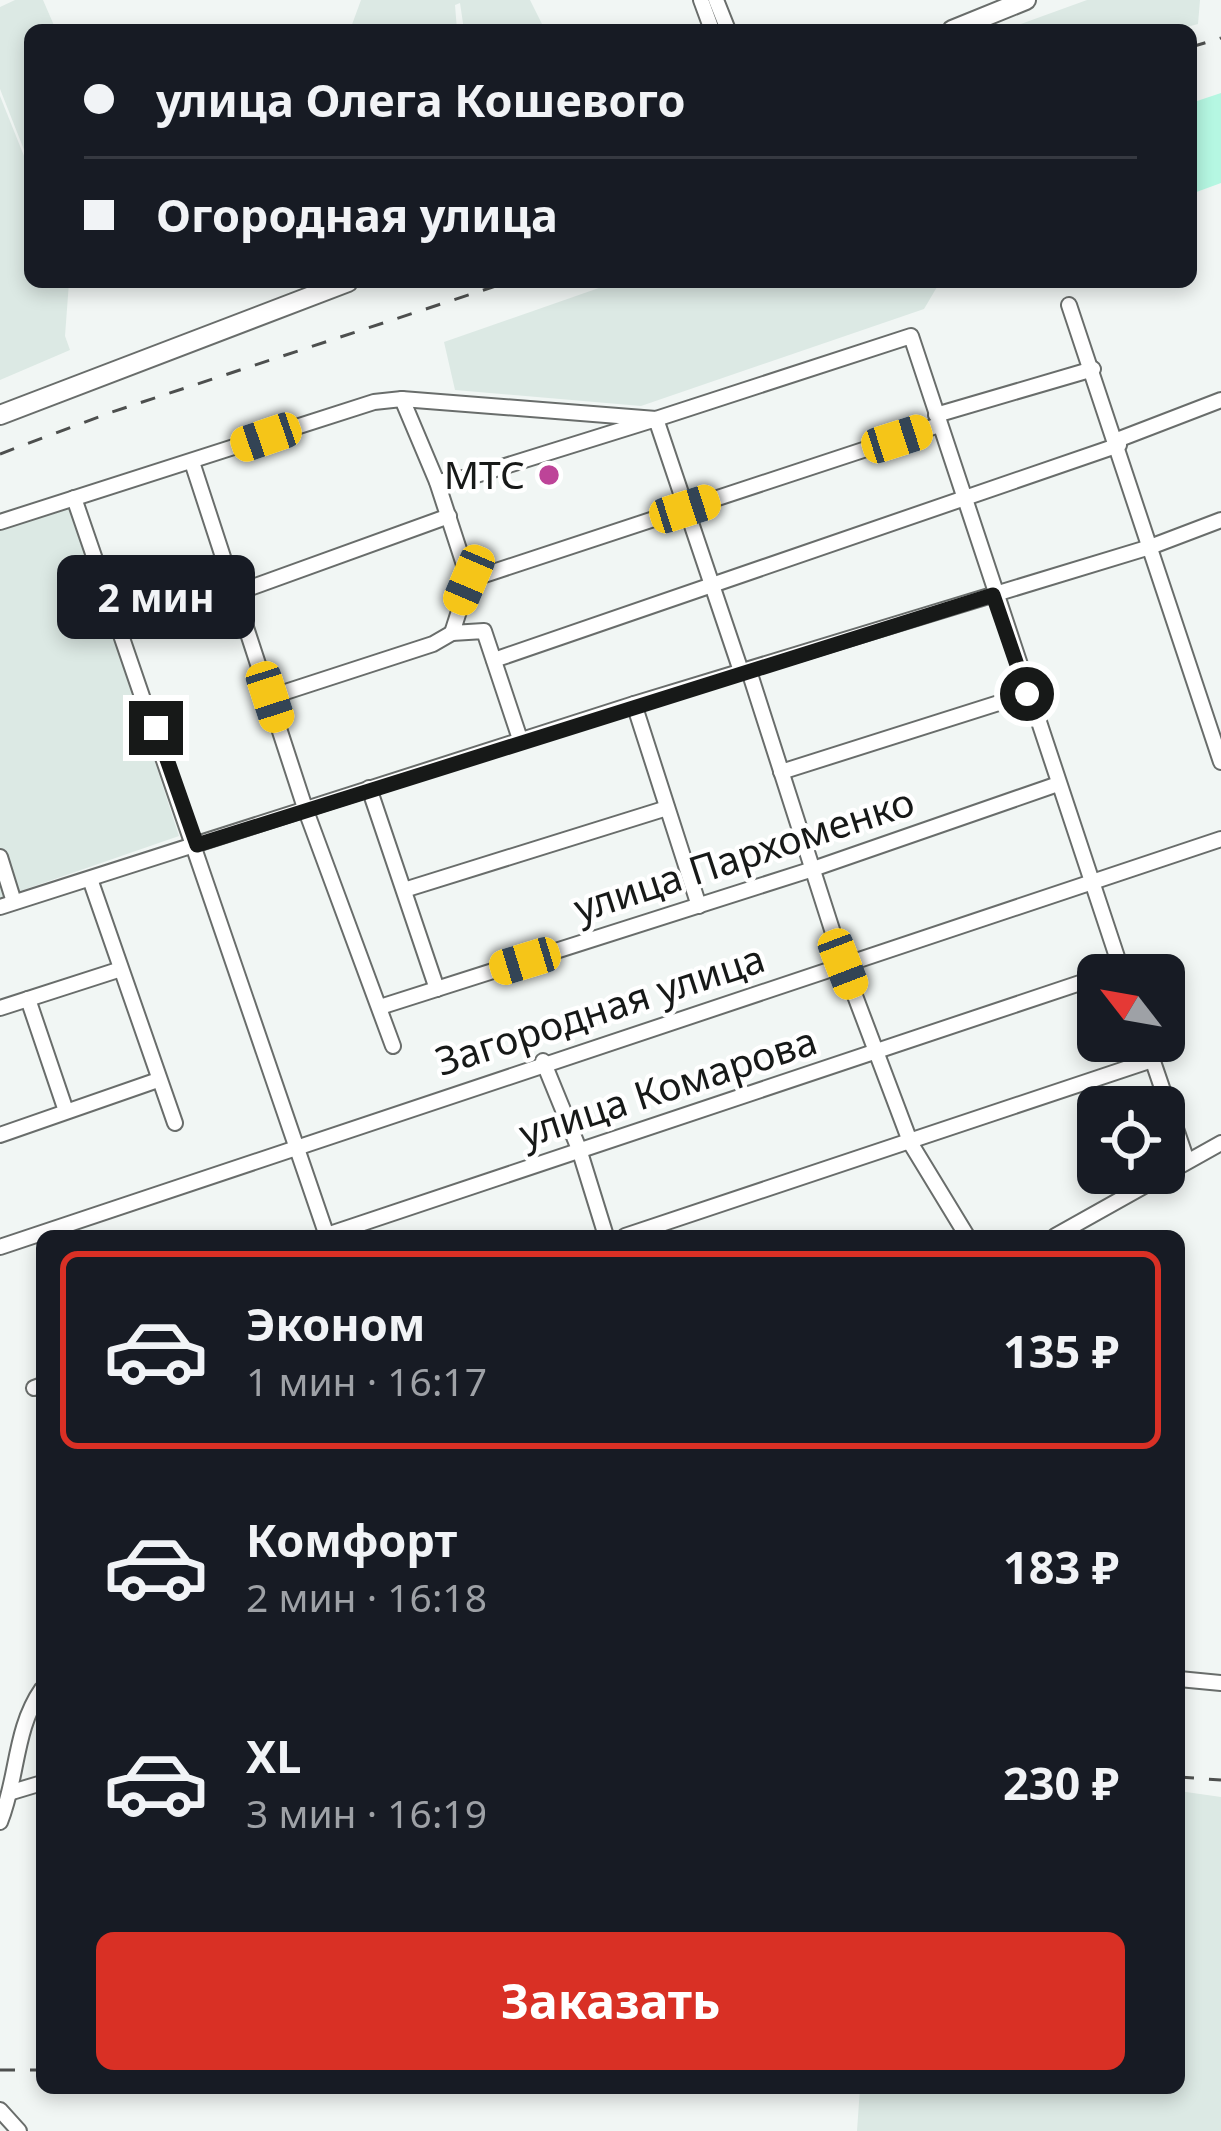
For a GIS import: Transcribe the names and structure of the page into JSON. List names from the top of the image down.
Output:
{
  "streets": {
    "street": ["улица Пархоменко", "Загородная улица", "улица Комарова"]
  },
  "places": ["МТС"],
  "north": "top left",
  "page": {
    "banner": ["улица Олега Кошевого", "Огородная улица"],
    "bubble": "2 мин",
    "list": [
      {
        "name": "Эконом",
        "note": "1 мин · 16:17",
        "value": "135 ₽"
      },
      {
        "name": "Комфорт",
        "note": "2 мин · 16:18",
        "value": "183 ₽"
      },
      {
        "name": "XL",
        "note": "3 мин · 16:19",
        "value": "230 ₽"
      }
    ],
    "buttons": "Заказать"
  }
}
